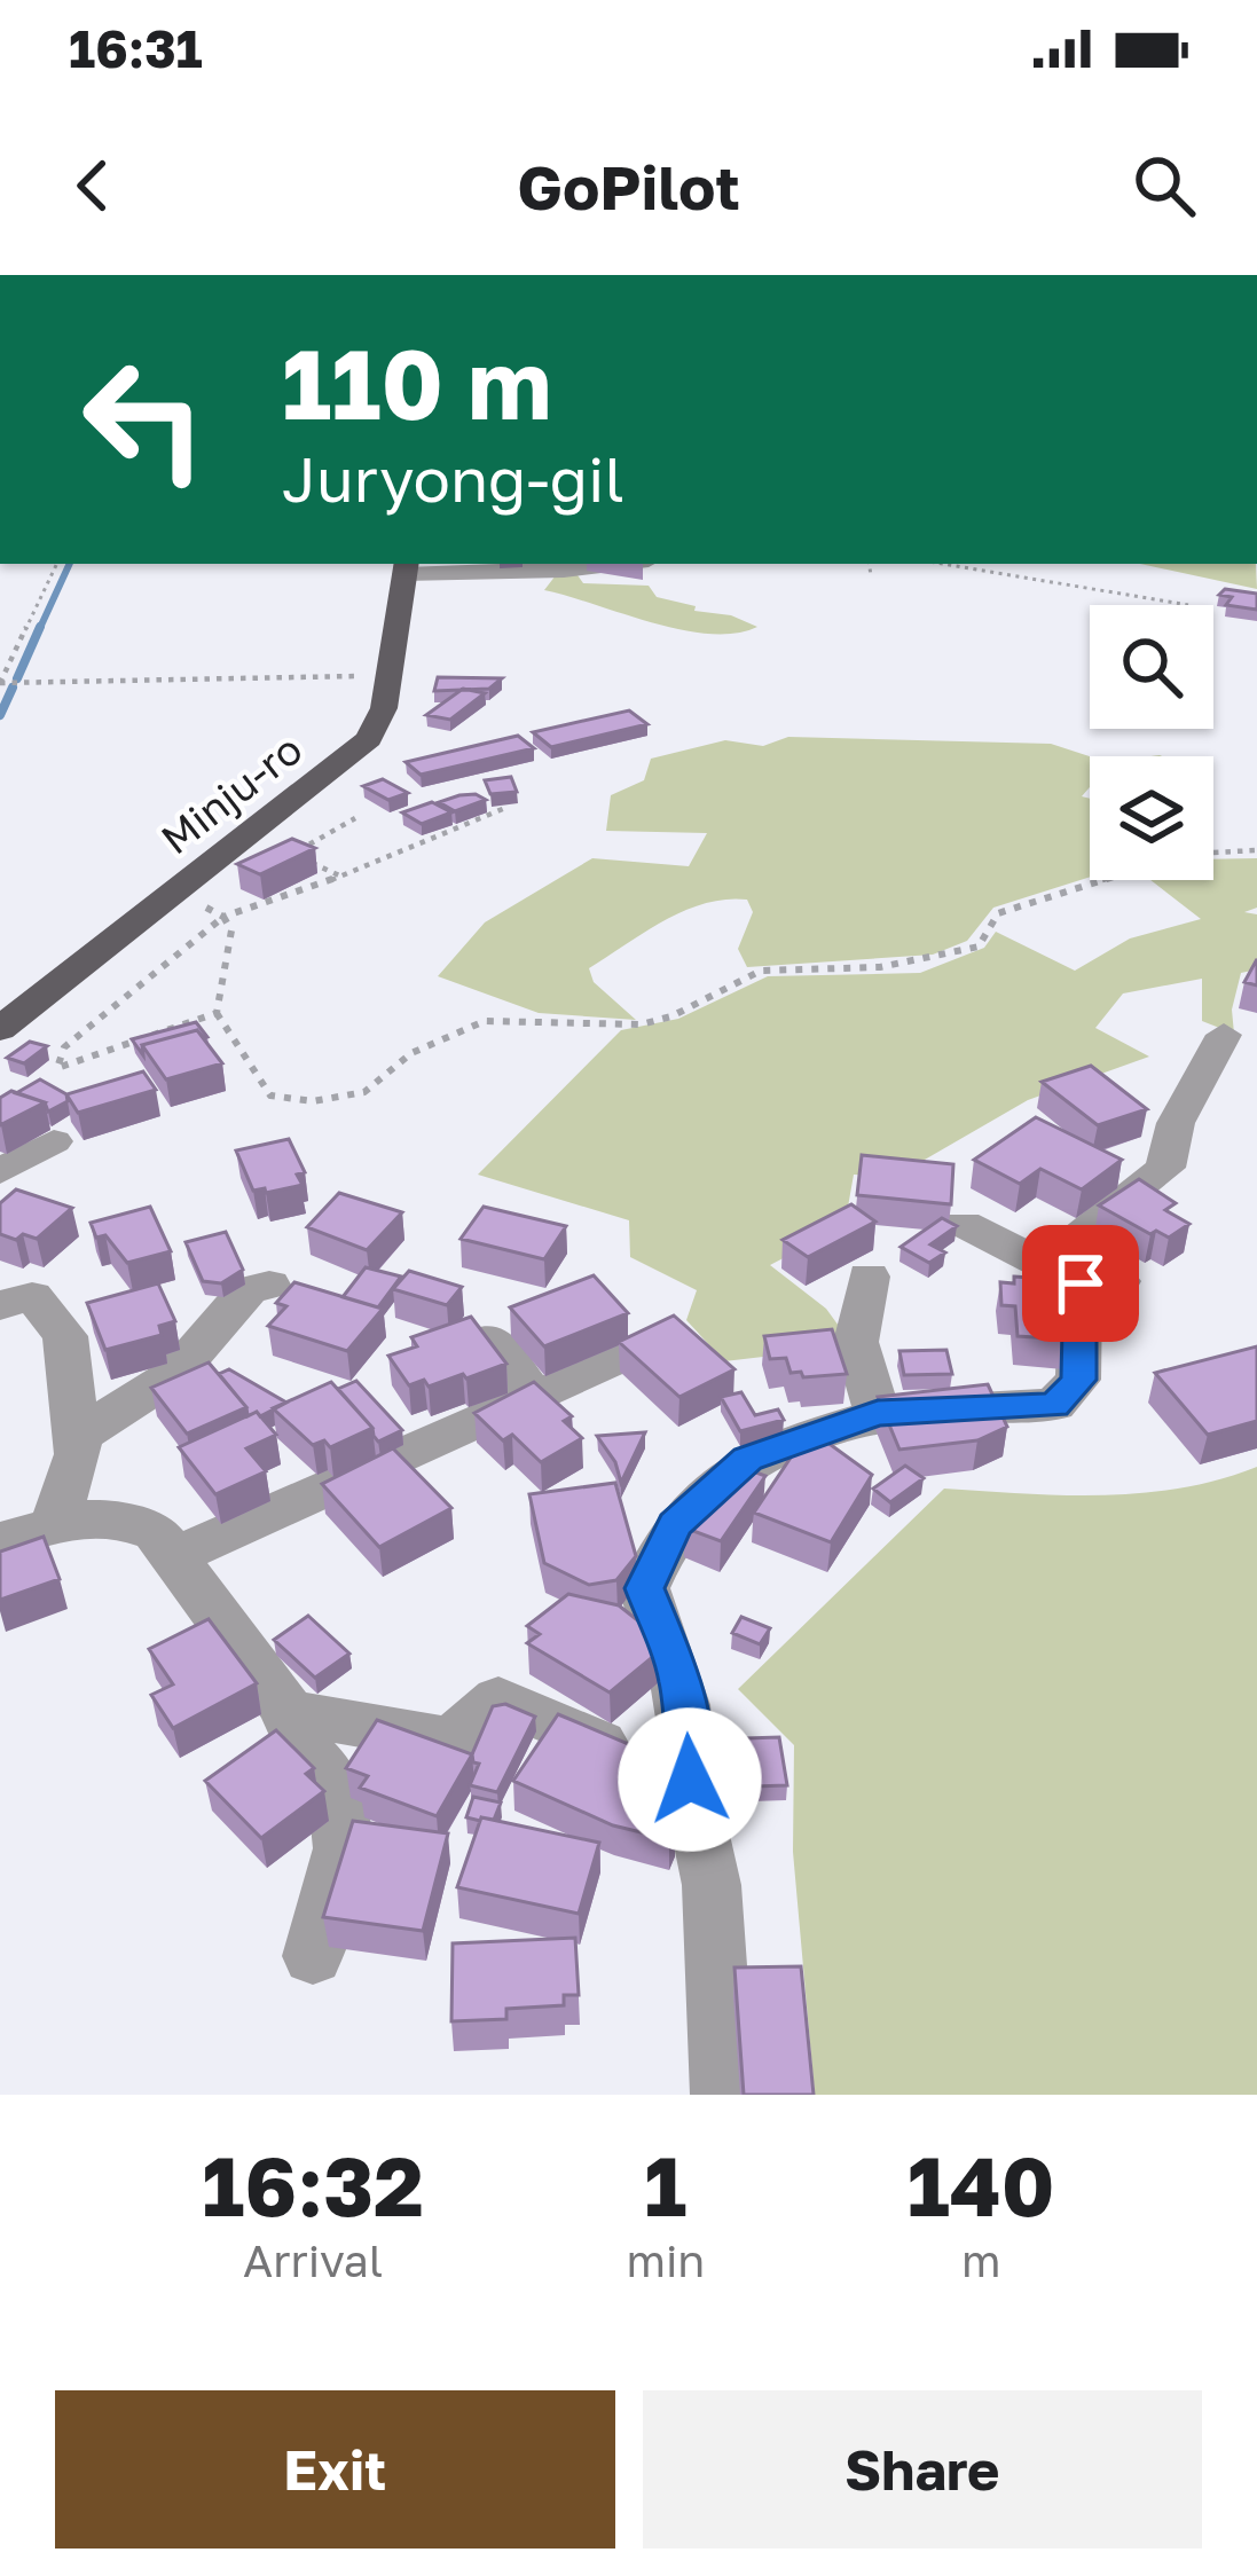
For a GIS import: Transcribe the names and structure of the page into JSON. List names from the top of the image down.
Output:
{
  "streets": {
    "main road": ["Minju-ro"]
  },
  "page": {
    "status": "16:31",
    "header": "GoPilot",
    "turn": ["110 m", "Juryong-gil"],
    "eta": [
      "16:32",
      "Arrival",
      "1",
      "min",
      "140",
      "m"
    ],
    "buttons": ["Exit", "Share"]
  }
}
